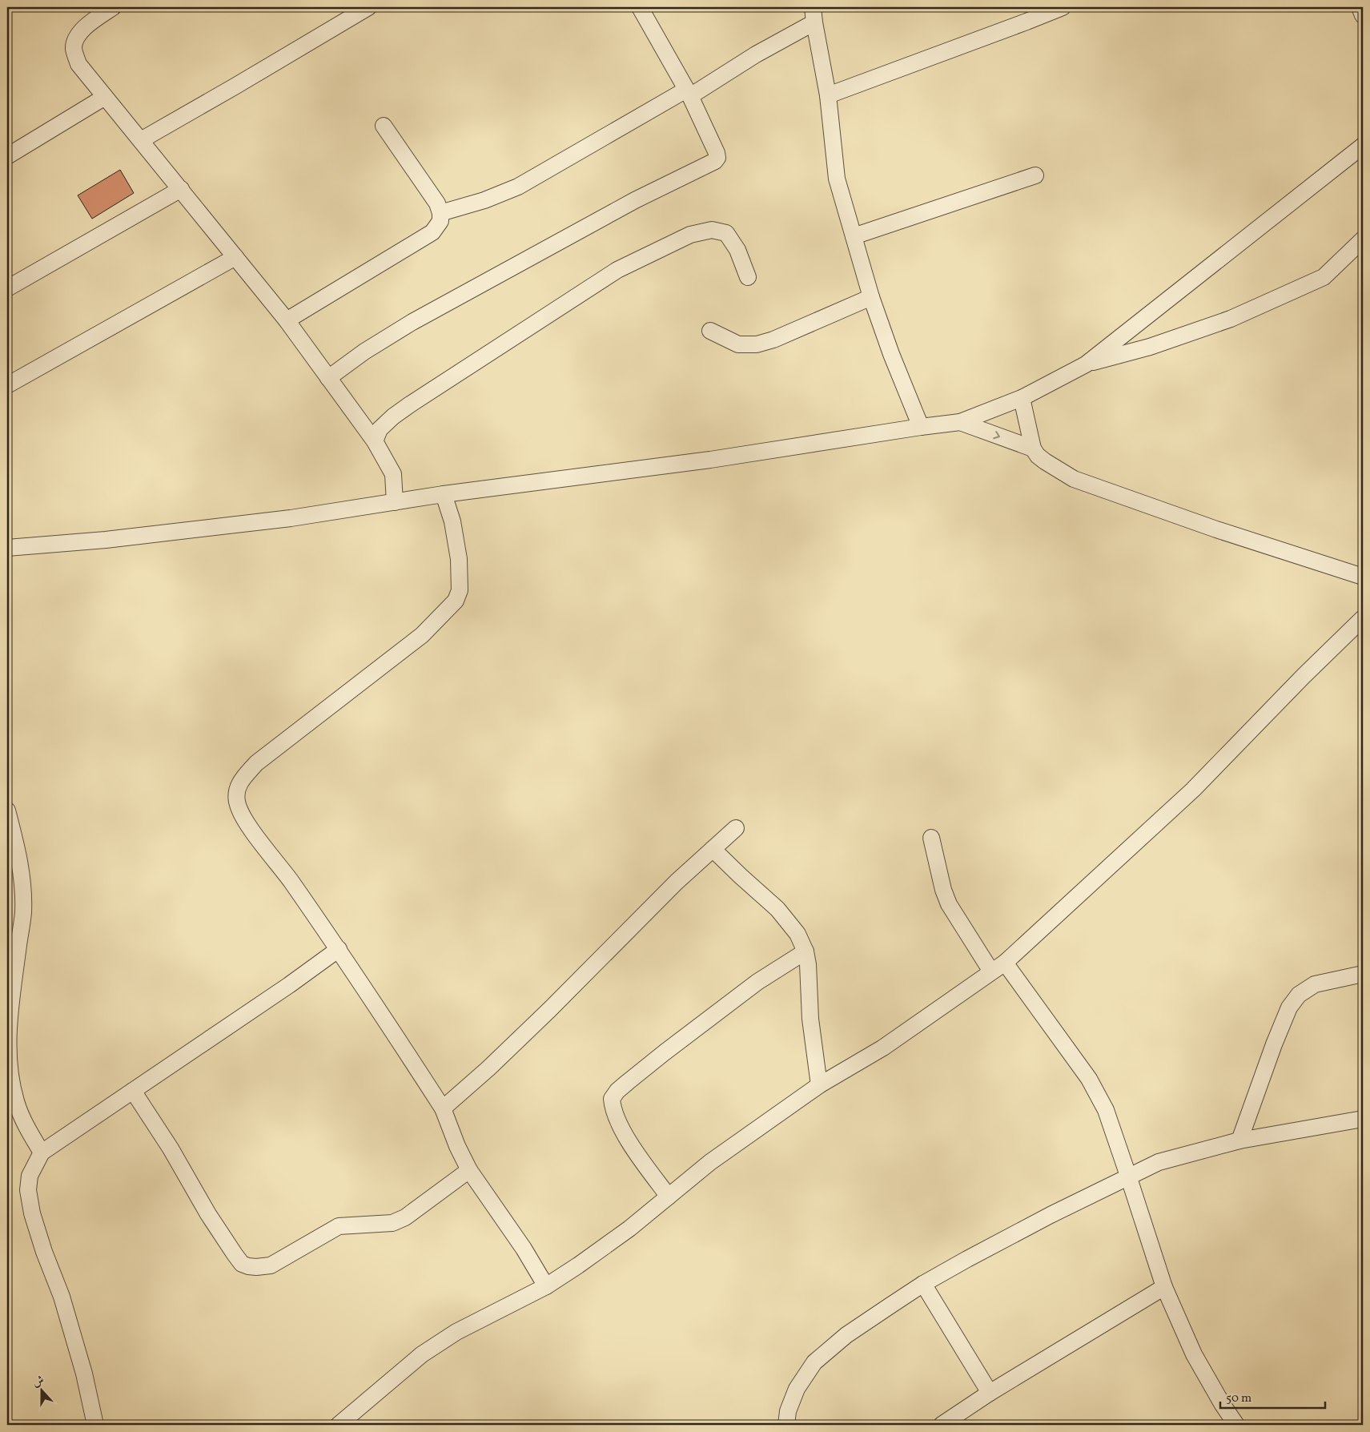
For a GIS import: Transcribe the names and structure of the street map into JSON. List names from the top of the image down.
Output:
{
  "scale_bar": "50 m",
  "north": "top"
}
